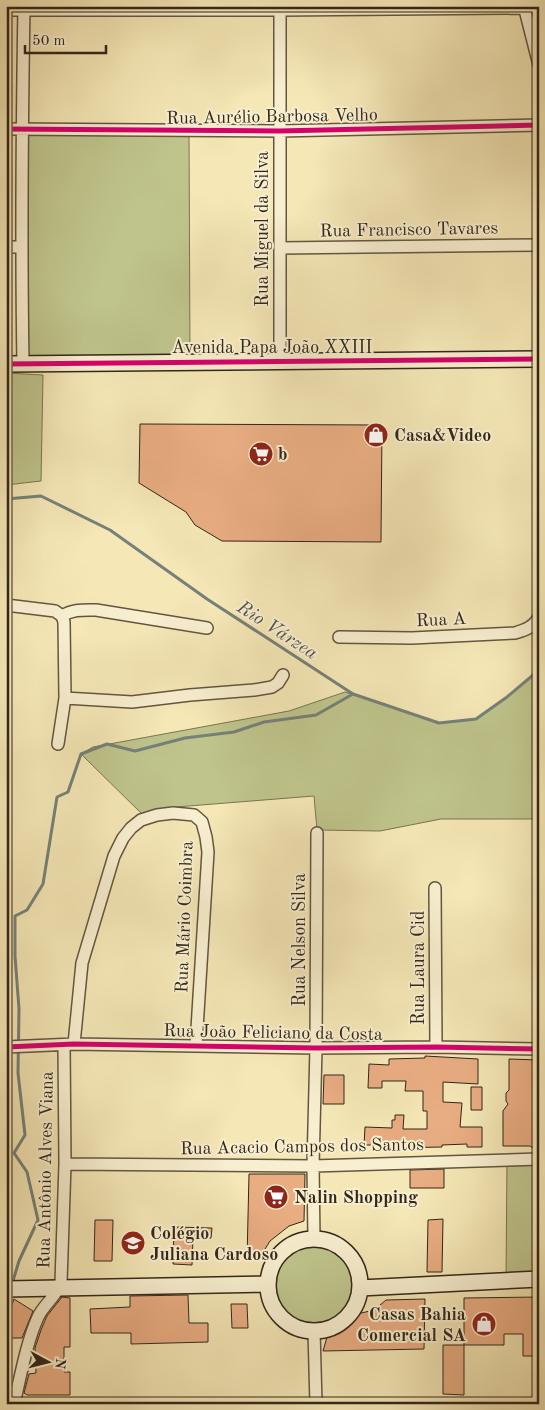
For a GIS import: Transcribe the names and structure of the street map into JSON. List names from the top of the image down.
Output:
{
  "streets": {
    "street": [
      "Rua Aurélio Barbosa Velho",
      "Rua Miguel da Silva",
      "Rua Francisco Tavares",
      "Avenida Papa João XXIII",
      "Rua A",
      "Rua Mário Coimbra",
      "Rua Nelson Silva",
      "Rua Laura Cid",
      "Rua João Feliciano da Costa",
      "Rua Acacio Campos dos Santos",
      "Rua Antônio Alves Viana"
    ]
  },
  "crossings": [
    ["Rua Aurélio Barbosa Velho", "Rua Miguel da Silva"],
    ["Rua Miguel da Silva", "Rua Francisco Tavares"],
    ["Rua Miguel da Silva", "Avenida Papa João XXIII"],
    ["Rua Mário Coimbra", "Rua João Feliciano da Costa"],
    ["Rua Mário Coimbra", "Rua Antônio Alves Viana"],
    ["Rua Nelson Silva", "Rua João Feliciano da Costa"],
    ["Rua Nelson Silva", "Rua Acacio Campos dos Santos"],
    ["Rua Laura Cid", "Rua João Feliciano da Costa"],
    ["Rua João Feliciano da Costa", "Rua Antônio Alves Viana"],
    ["Rua Acacio Campos dos Santos", "Rua Antônio Alves Viana"]
  ],
  "water": ["Rio Várzea"],
  "places": {
    "shop": ["Casa&Video", "Casas Bahia Comercial SA"],
    "supermarket": ["b", "Nalin Shopping"],
    "school or university": ["Colégio Juliana Cardoso"]
  },
  "scale_bar": "50 m",
  "north": "right"
}
